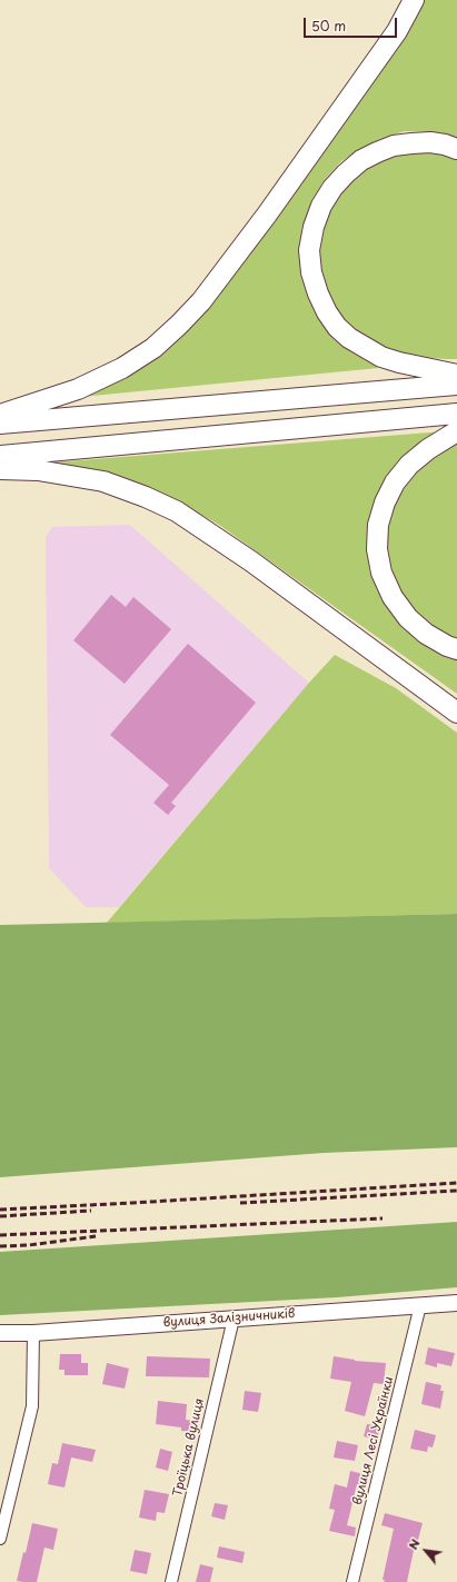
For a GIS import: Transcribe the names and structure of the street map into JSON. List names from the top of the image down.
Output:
{
  "streets": {
    "street": ["вулиця Залізничників", "вулиця Лесі Українки", "Троїцька вулиця"]
  },
  "crossings": [
    ["вулиця Залізничників", "вулиця Лесі Українки"],
    ["вулиця Залізничників", "Троїцька вулиця"]
  ],
  "scale_bar": "50 m",
  "north": "top left"
}
